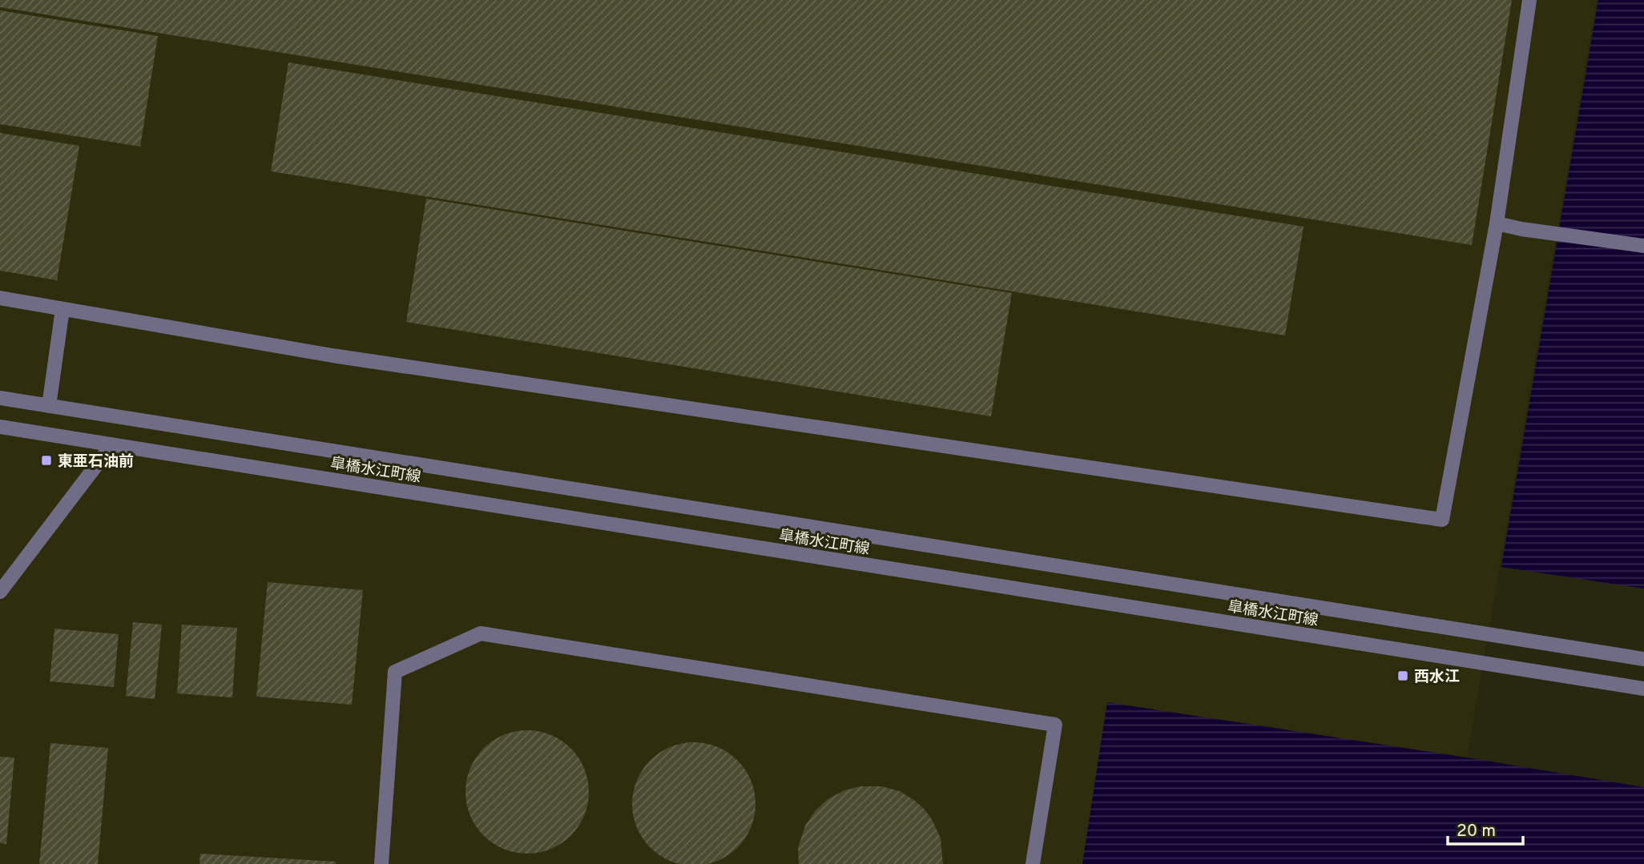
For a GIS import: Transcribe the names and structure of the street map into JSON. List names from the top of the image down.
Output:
{
  "streets": {
    "street": ["皐橋水江町線"]
  },
  "places": {
    "transit": ["東亜石油前", "西水江"]
  },
  "scale_bar": "20 m"
}
